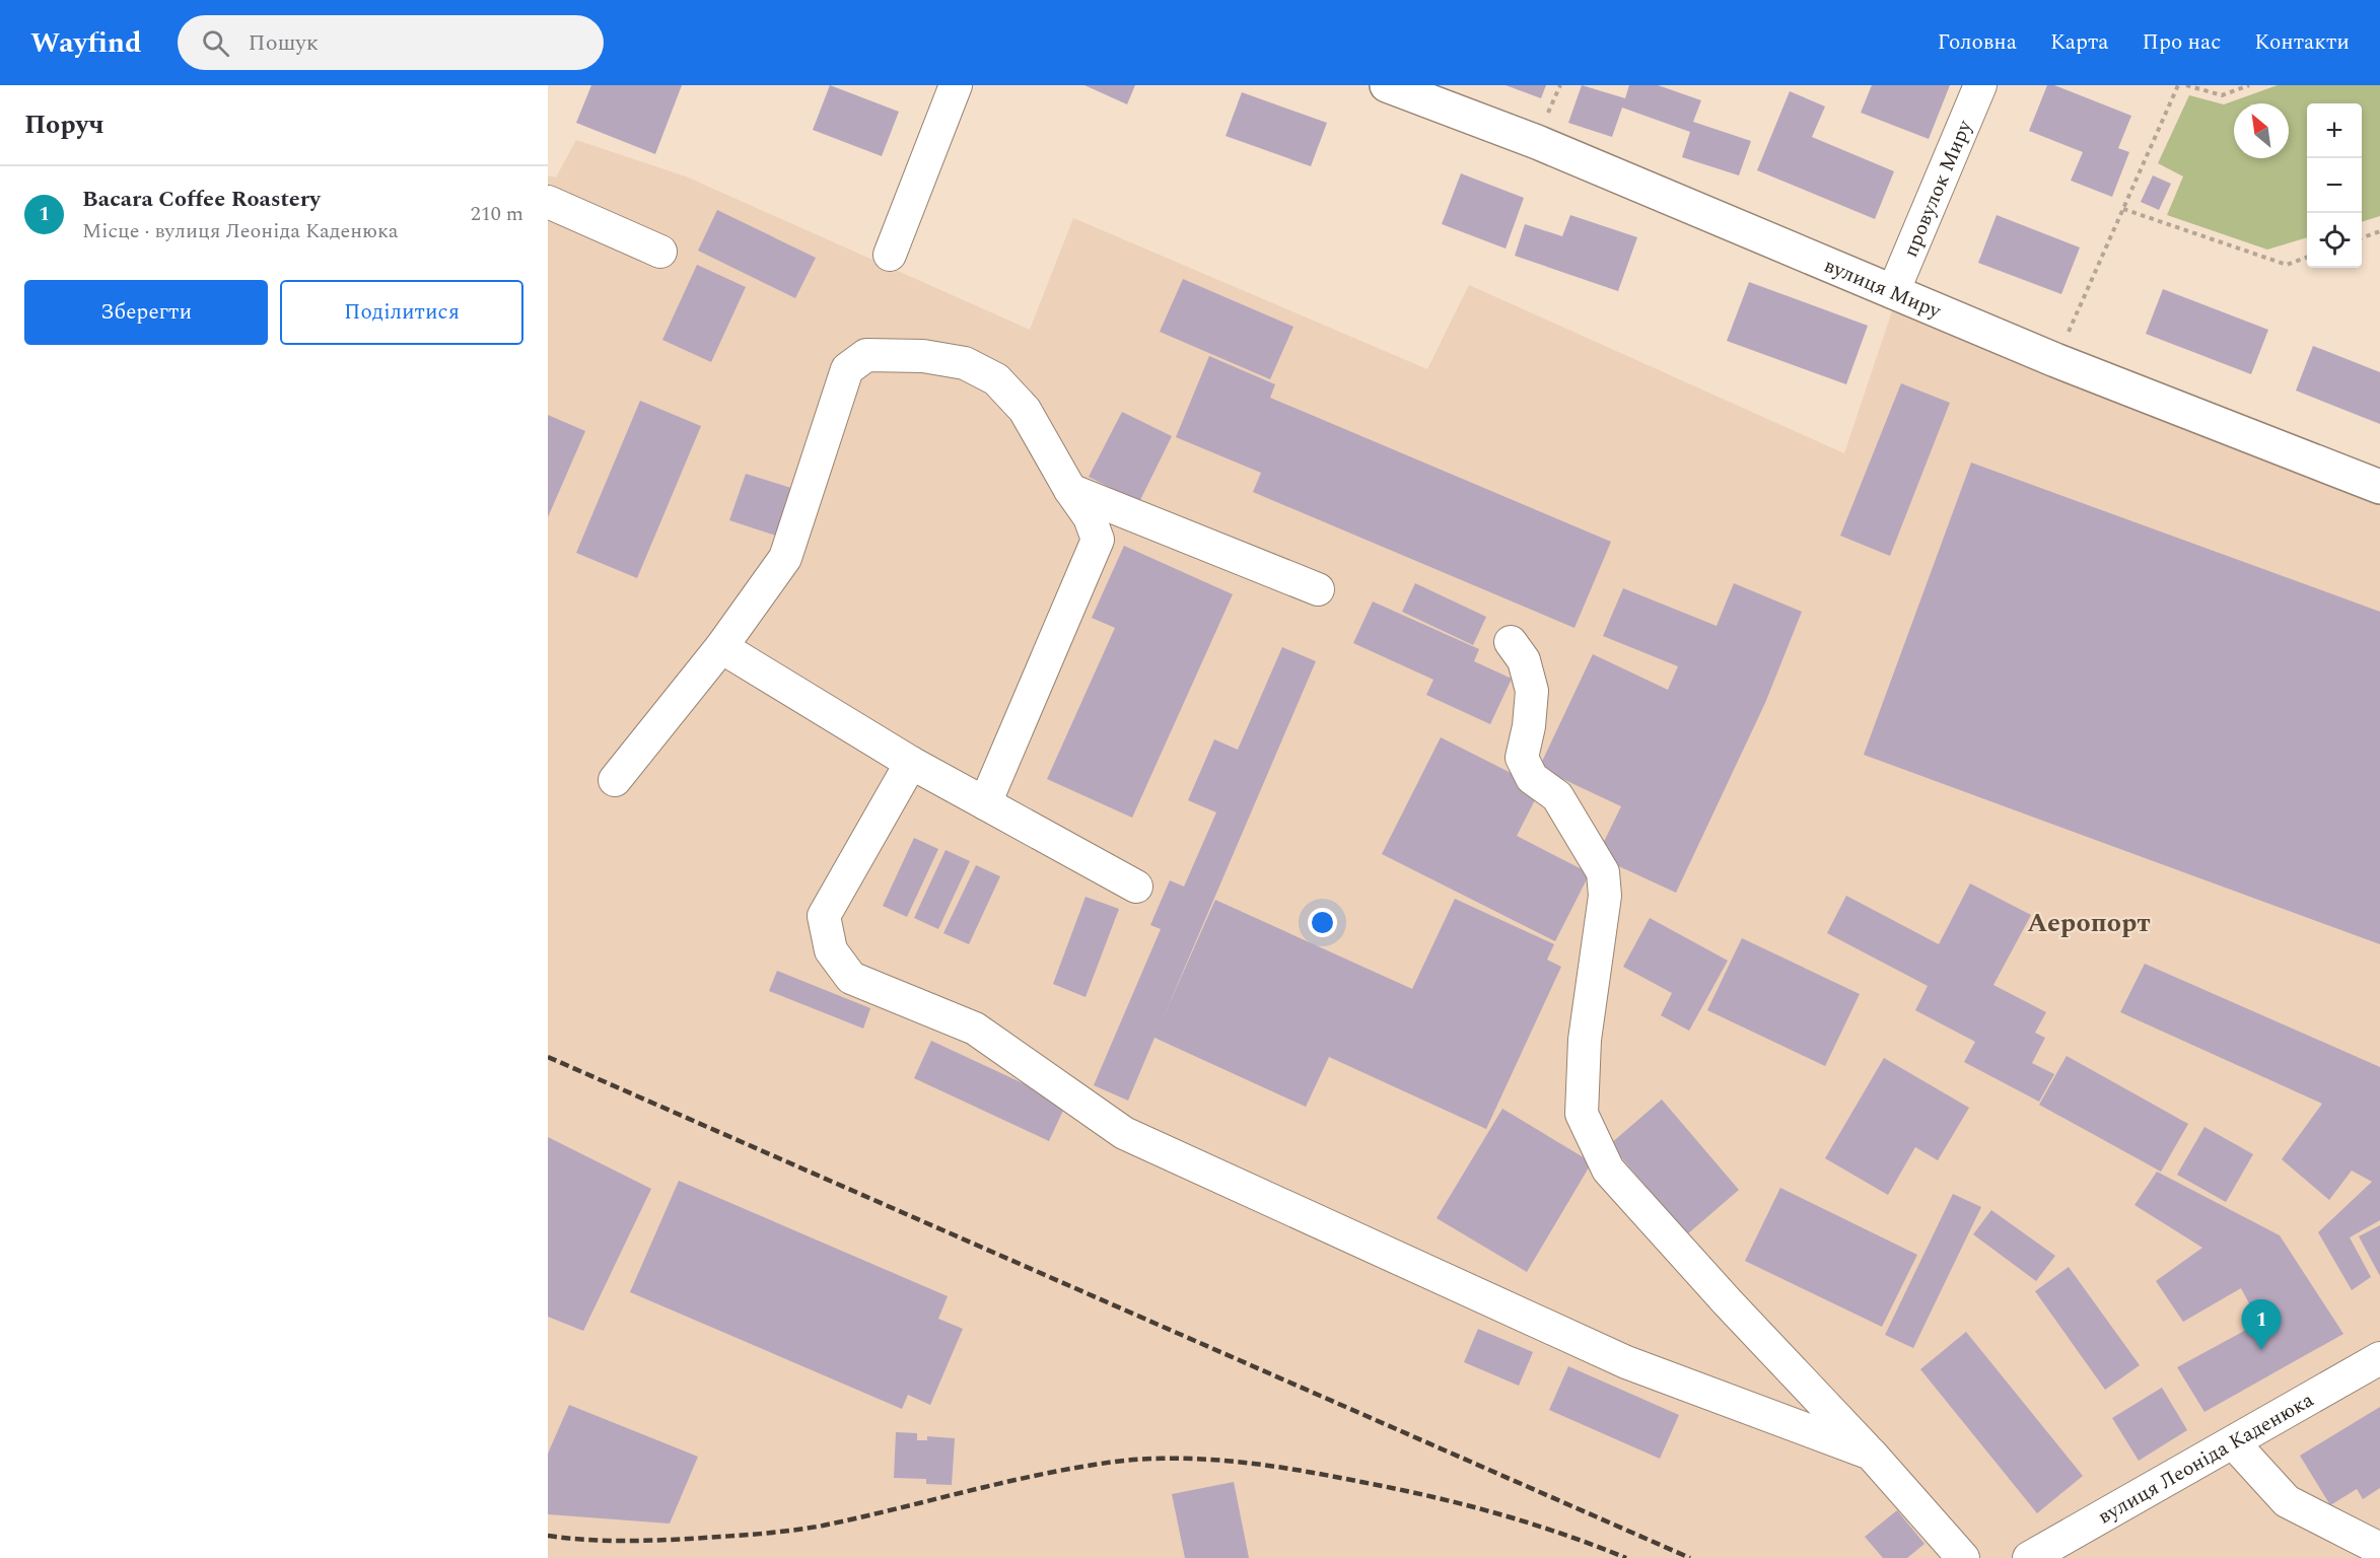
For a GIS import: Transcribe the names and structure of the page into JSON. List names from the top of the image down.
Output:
{
  "streets": {
    "main road": ["вулиця Миру"],
    "street": ["провулок Миру", "вулиця Леоніда Каденюка"]
  },
  "crossings": [
    ["провулок Миру", "вулиця Миру"]
  ],
  "districts": ["Аеропорт"],
  "north": "top left",
  "page": {
    "header": "Wayfind",
    "search": "Пошук",
    "nav": [
      "Головна",
      "Карта",
      "Про нас",
      "Контакти"
    ],
    "heading": "Поруч",
    "map_buttons": ["+", "−"],
    "list": [
      {
        "mark": "1",
        "name": "Bacara Coffee Roastery",
        "note": "Місце · вулиця Леоніда Каденюка",
        "value": "210 m"
      }
    ],
    "buttons": ["Зберегти", "Поділитися"],
    "pins": "1"
  }
}
